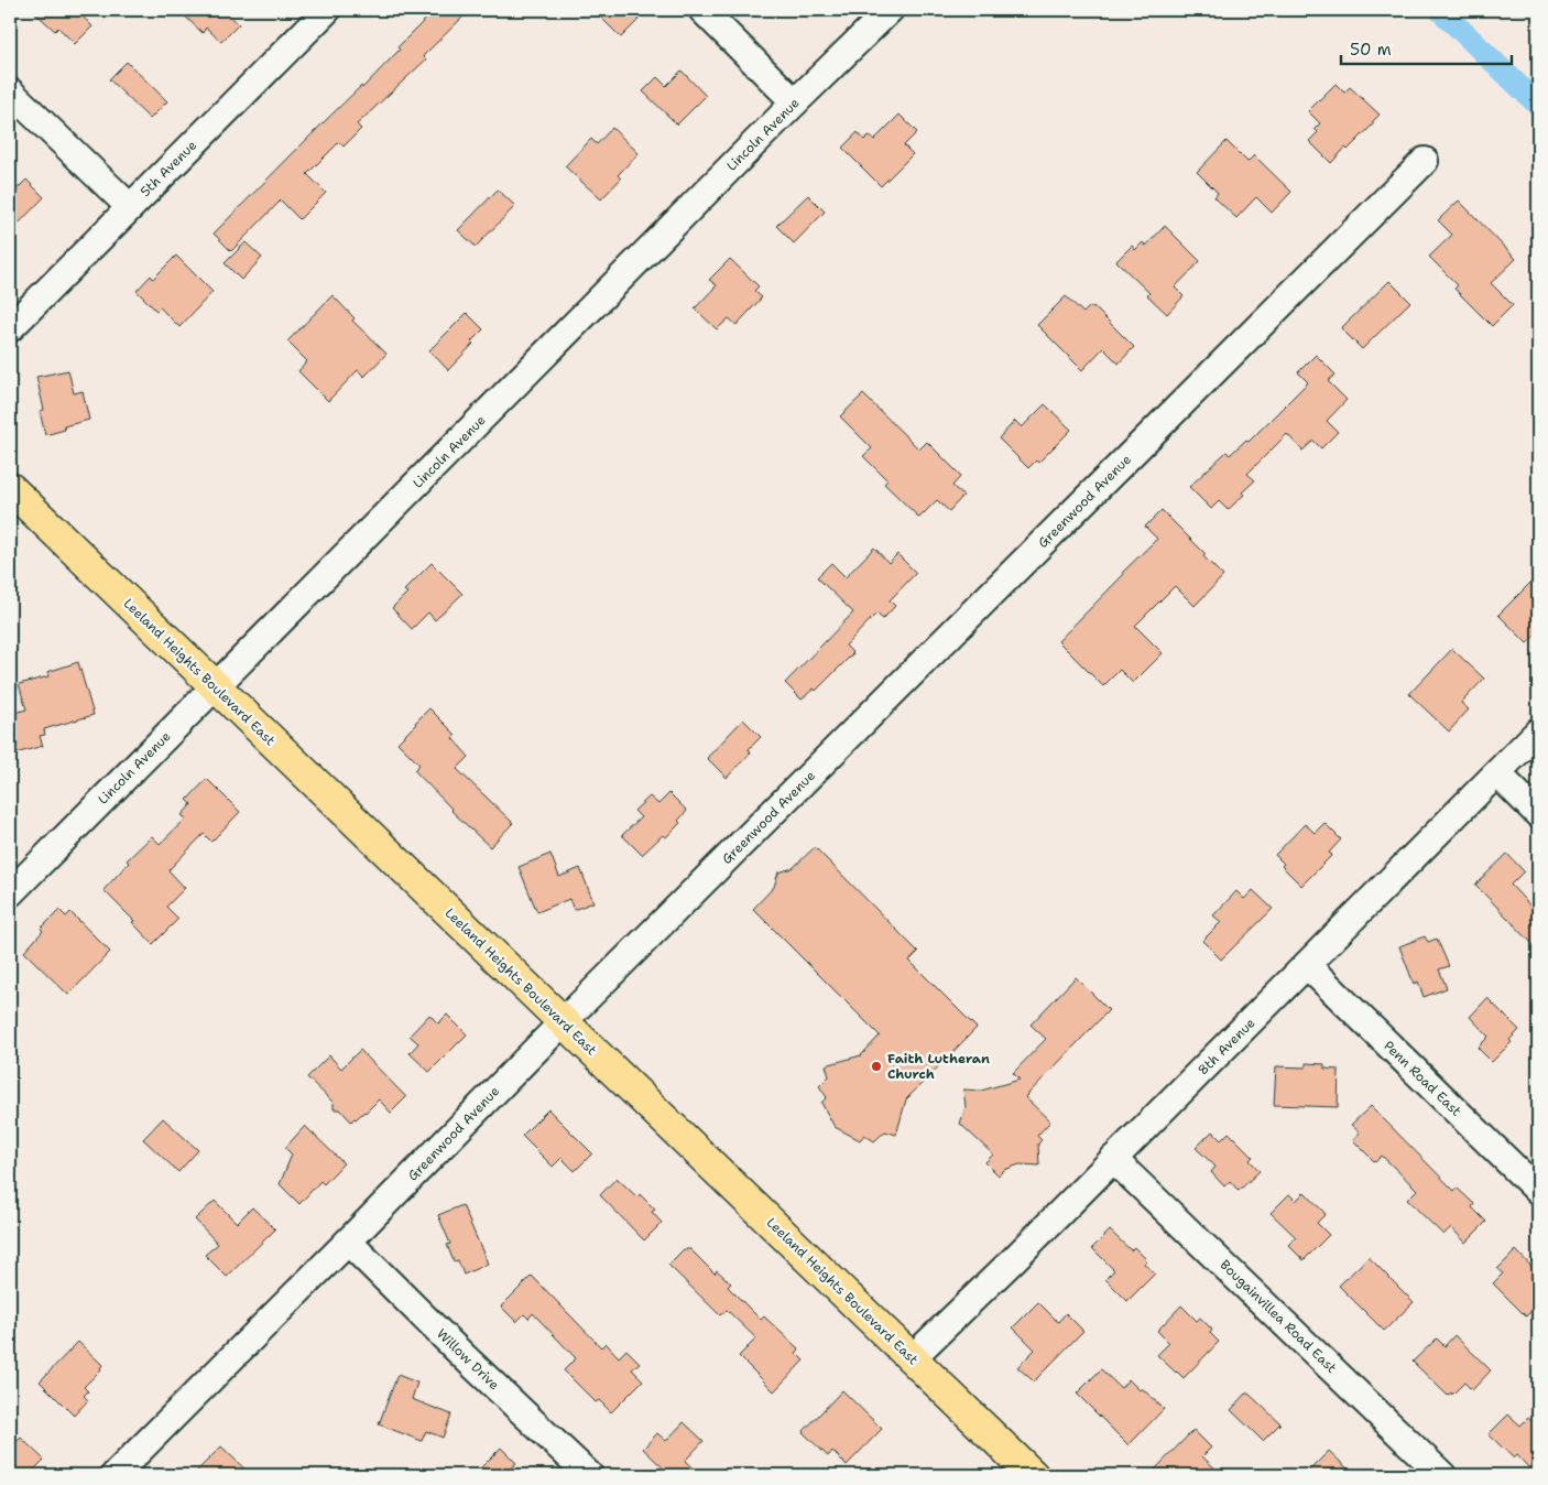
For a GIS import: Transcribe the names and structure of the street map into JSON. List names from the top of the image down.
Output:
{
  "streets": {
    "main road": ["Leeland Heights Boulevard East"],
    "street": [
      "Lincoln Avenue",
      "5th Avenue",
      "Greenwood Avenue",
      "8th Avenue",
      "Penn Road East",
      "Bougainvillea Road East",
      "Willow Drive"
    ]
  },
  "crossings": [
    ["Lincoln Avenue", "Leeland Heights Boulevard East"],
    ["Greenwood Avenue", "Leeland Heights Boulevard East"],
    ["Greenwood Avenue", "Willow Drive"],
    ["Leeland Heights Boulevard East", "8th Avenue"],
    ["8th Avenue", "Penn Road East"],
    ["8th Avenue", "Bougainvillea Road East"]
  ],
  "places": ["Faith Lutheran Church"],
  "scale_bar": "50 m"
}
